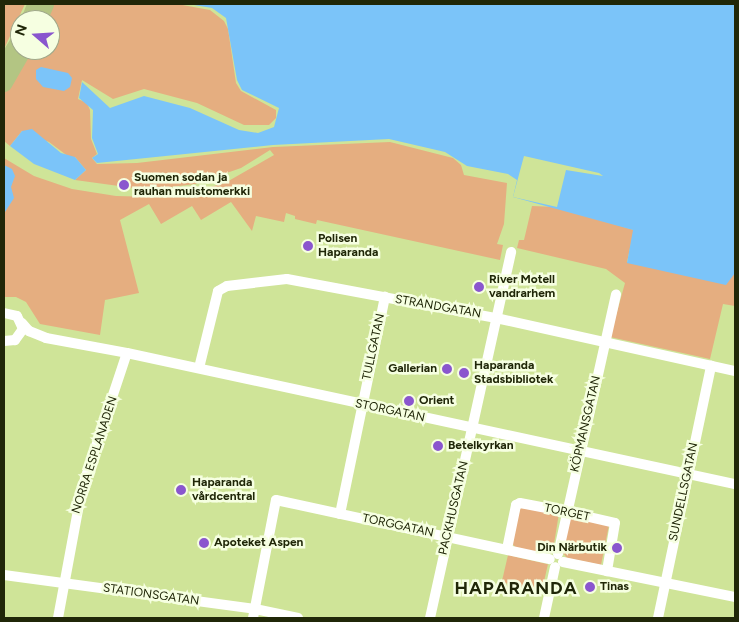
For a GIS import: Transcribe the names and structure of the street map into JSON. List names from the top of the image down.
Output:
{
  "streets": {
    "street": [
      "STRANDGATAN",
      "TULLGATAN",
      "STORGATAN",
      "KÖPMANSGATAN",
      "NORRA ESPLANADEN",
      "SUNDELLSGATAN",
      "PACKHUSGATAN",
      "TORGET",
      "TORGGATAN",
      "STATIONSGATAN"
    ]
  },
  "crossings": [
    ["STRANDGATAN", "TULLGATAN"],
    ["STRANDGATAN", "STORGATAN"],
    ["STRANDGATAN", "KÖPMANSGATAN"],
    ["STRANDGATAN", "SUNDELLSGATAN"],
    ["STRANDGATAN", "PACKHUSGATAN"],
    ["TULLGATAN", "STORGATAN"],
    ["TULLGATAN", "TORGGATAN"],
    ["STORGATAN", "KÖPMANSGATAN"],
    ["STORGATAN", "NORRA ESPLANADEN"],
    ["STORGATAN", "SUNDELLSGATAN"],
    ["STORGATAN", "PACKHUSGATAN"],
    ["KÖPMANSGATAN", "TORGET"],
    ["KÖPMANSGATAN", "TORGGATAN"],
    ["NORRA ESPLANADEN", "STATIONSGATAN"],
    ["SUNDELLSGATAN", "TORGGATAN"],
    ["PACKHUSGATAN", "TORGGATAN"],
    ["TORGET", "TORGGATAN"],
    ["TORGGATAN", "STATIONSGATAN"]
  ],
  "districts": ["HAPARANDA"],
  "places": [
    "Suomen sodan ja rauhan muistomerkki",
    "Polisen Haparanda",
    "River Motell vandrarhem",
    "Gallerian",
    "Haparanda Stadsbibliotek",
    "Orient",
    "Betelkyrkan",
    "Haparanda vårdcentral",
    "Apoteket Aspen",
    "Din Närbutik",
    "Tinas"
  ],
  "north": "left"
}
